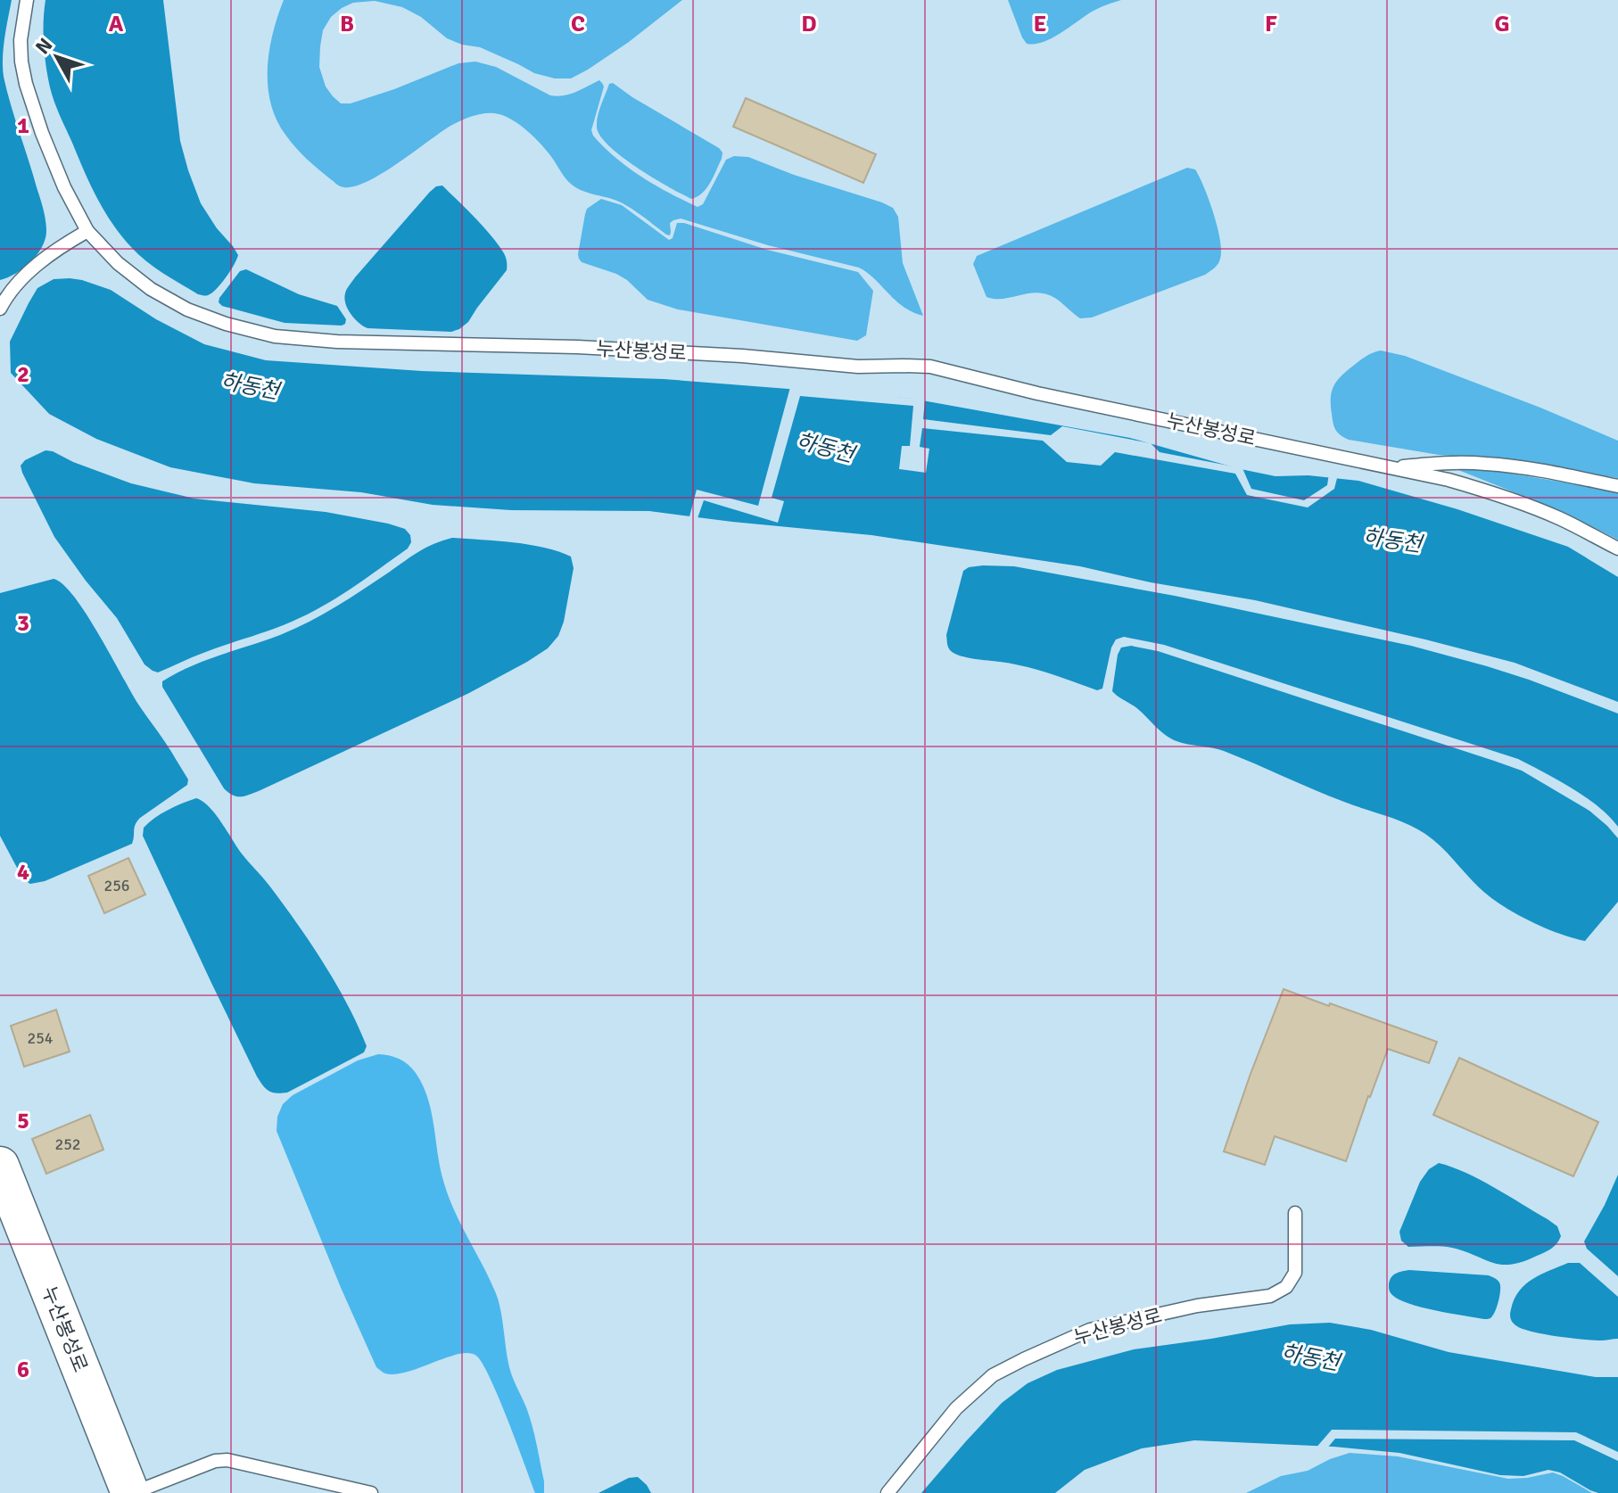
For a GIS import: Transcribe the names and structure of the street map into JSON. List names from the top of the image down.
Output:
{
  "streets": {
    "street": ["누산봉성로"]
  },
  "water": ["하동천"],
  "house_numbers": ["256", "254", "252"],
  "north": "top left",
  "grid": {
    "columns": [
      "A",
      "B",
      "C",
      "D",
      "E",
      "F",
      "G"
    ],
    "rows": [
      "1",
      "2",
      "3",
      "4",
      "5",
      "6"
    ]
  }
}
